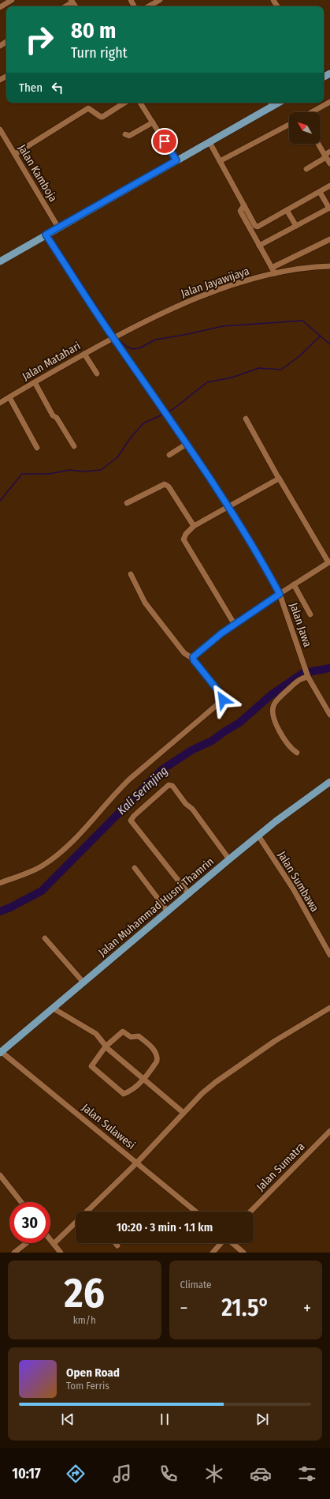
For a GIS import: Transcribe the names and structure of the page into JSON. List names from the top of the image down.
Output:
{
  "streets": {
    "main road": ["Jalan Muhammad Husni Thamrin"],
    "street": [
      "Jalan Kamboja",
      "Jalan Jayawijaya",
      "Jalan Matahari",
      "Jalan Jawa",
      "Jalan Sumbawa",
      "Jalan Sulawesi",
      "Jalan Sumatra"
    ]
  },
  "crossings": [
    ["Jalan Jayawijaya", "Jalan Matahari"],
    ["Jalan Jayawijaya", "Jalan Jawa"],
    ["Jalan Matahari", "Jalan Jawa"],
    ["Jalan Sumbawa", "Jalan Muhammad Husni Thamrin"],
    ["Jalan Muhammad Husni Thamrin", "Jalan Sulawesi"]
  ],
  "water": ["Kali Serinjing"],
  "north": "top left",
  "page": {
    "turn": ["80 m", "Turn right"],
    "then": "Then",
    "limit": "30",
    "trip": "10:20 · 3 min · 1.1 km",
    "tile": [
      ["26", "km/h"],
      "Climate"
    ],
    "heat": ["−", "21.5°", "+"],
    "song": ["Open Road", "Tom Ferris"],
    "tabs": "10:17"
  }
}
